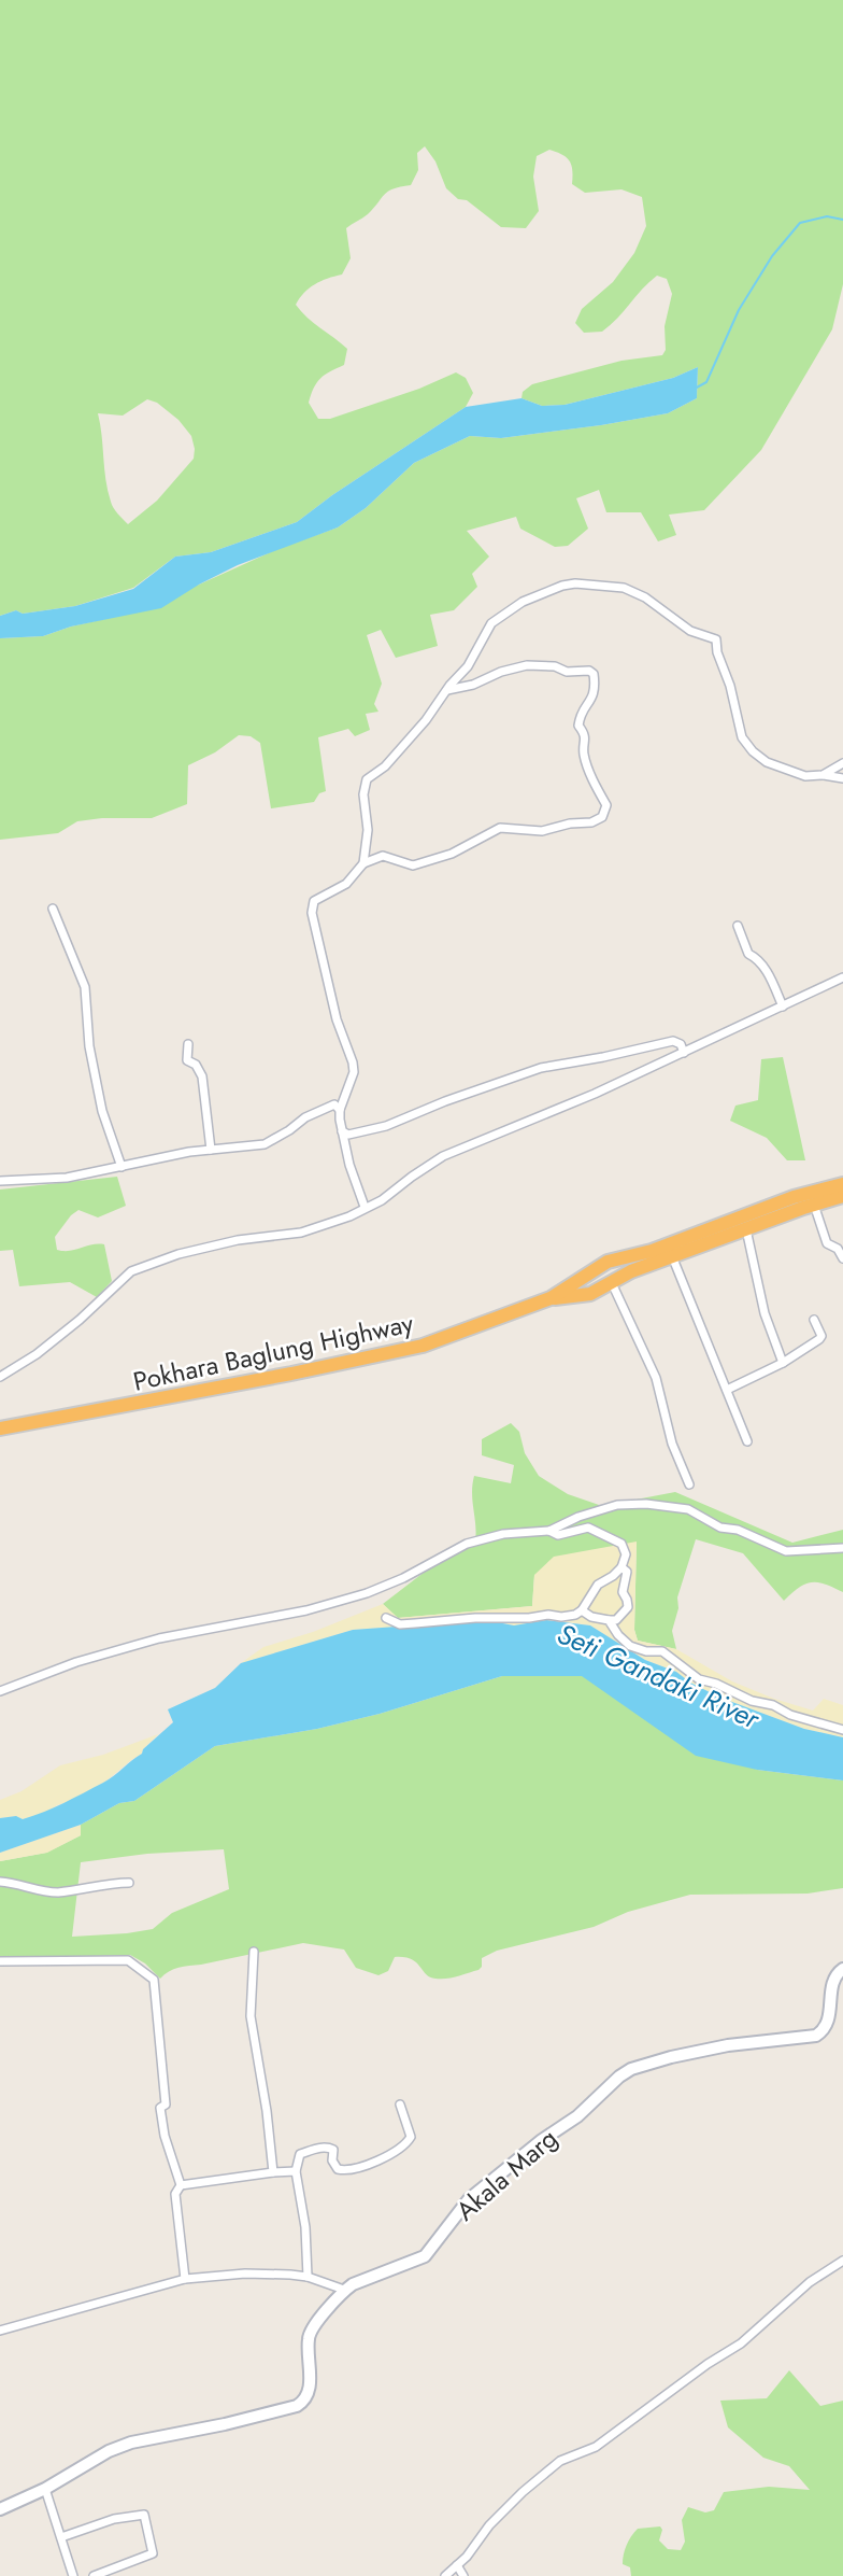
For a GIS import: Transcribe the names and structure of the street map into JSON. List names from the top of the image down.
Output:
{
  "streets": {
    "highway": ["Pokhara Baglung Highway"],
    "main road": ["Akala Marg"]
  },
  "water": ["Seti Gandaki River"]
}
